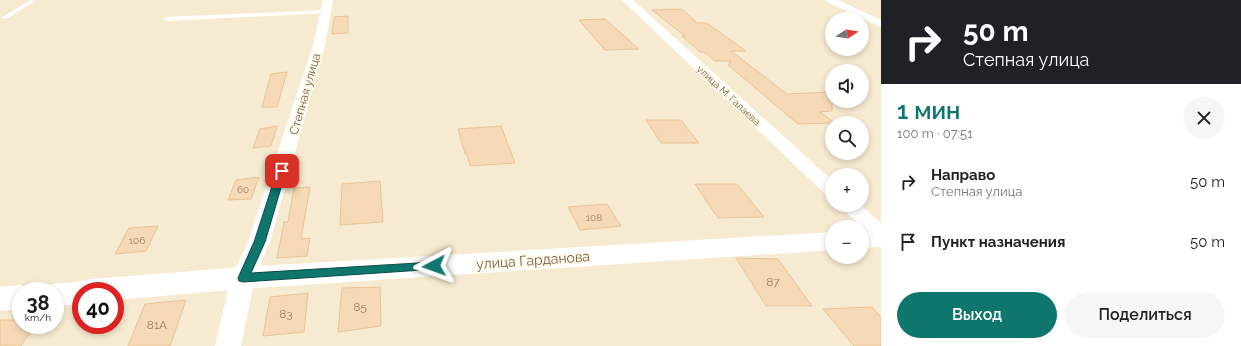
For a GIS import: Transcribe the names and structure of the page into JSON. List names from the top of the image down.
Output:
{
  "streets": {
    "street": ["Степная улица", "улица М. Галаева", "улица Гарданова"]
  },
  "crossings": [
    ["Степная улица", "улица Гарданова"]
  ],
  "house_numbers": [
    "60",
    "108",
    "106",
    "87",
    "85",
    "83",
    "81А"
  ],
  "north": "right",
  "page": {
    "turn": ["50 m", "Степная улица"],
    "map_buttons": ["+", "−"],
    "heading": ["1 мин", "100 m · 07:51"],
    "list": [
      {
        "name": "Направо",
        "note": "Степная улица",
        "value": "50 m"
      },
      {
        "name": "Пункт назначения",
        "value": "50 m"
      }
    ],
    "speed": "38 km/h",
    "limit": "40",
    "buttons": ["Выход", "Поделиться"]
  }
}
